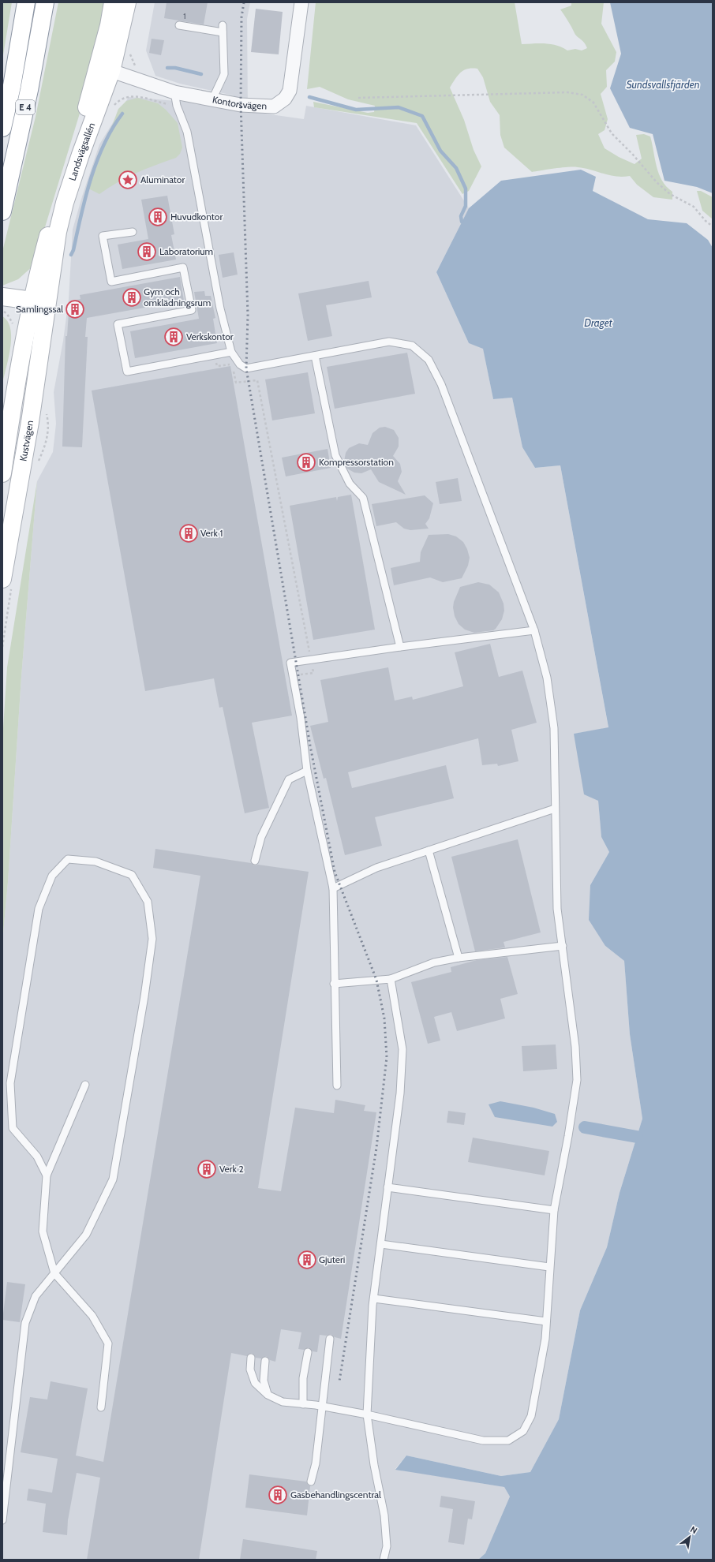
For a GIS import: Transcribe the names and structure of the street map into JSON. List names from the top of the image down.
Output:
{
  "streets": {
    "main road": ["E 4", "Landsvägsallén", "Kustvägen"],
    "street": ["Kontorsvägen"]
  },
  "crossings": [
    ["Kontorsvägen", "Landsvägsallén"],
    ["Landsvägsallén", "Kustvägen"]
  ],
  "water": ["Sundsvallsfjärden", "Draget"],
  "places": {
    "place": ["Aluminator"],
    "building": [
      "Huvudkontor",
      "Laboratorium",
      "Gym och omklädningsrum",
      "Samlingssal",
      "Verkskontor",
      "Kompressorstation",
      "Verk 1",
      "Verk 2",
      "Gjuteri",
      "Gasbehandlingscentral"
    ]
  },
  "house_numbers": ["1"],
  "north": "top right"
}
